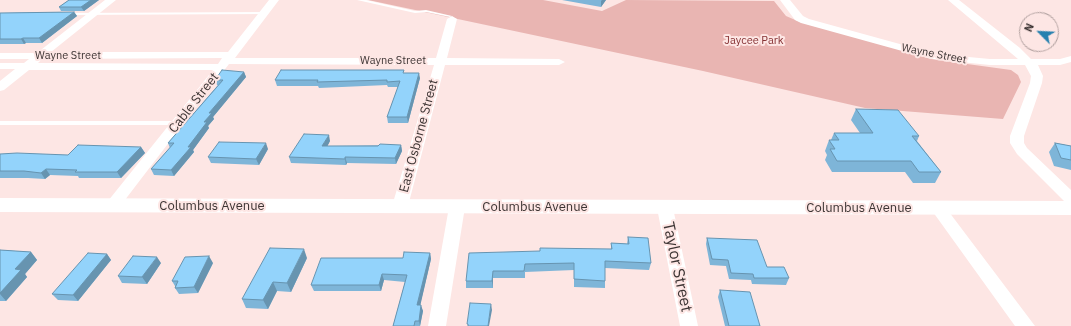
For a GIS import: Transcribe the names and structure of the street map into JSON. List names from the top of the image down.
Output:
{
  "streets": {
    "main road": ["Columbus Avenue"],
    "street": [
      "Wayne Street",
      "Cable Street",
      "East Osborne Street",
      "Taylor Street"
    ]
  },
  "crossings": [
    ["Wayne Street", "Cable Street"],
    ["Wayne Street", "East Osborne Street"],
    ["Cable Street", "Columbus Avenue"],
    ["East Osborne Street", "Columbus Avenue"],
    ["Columbus Avenue", "Taylor Street"]
  ],
  "parks": ["Jaycee Park"],
  "north": "top left"
}
